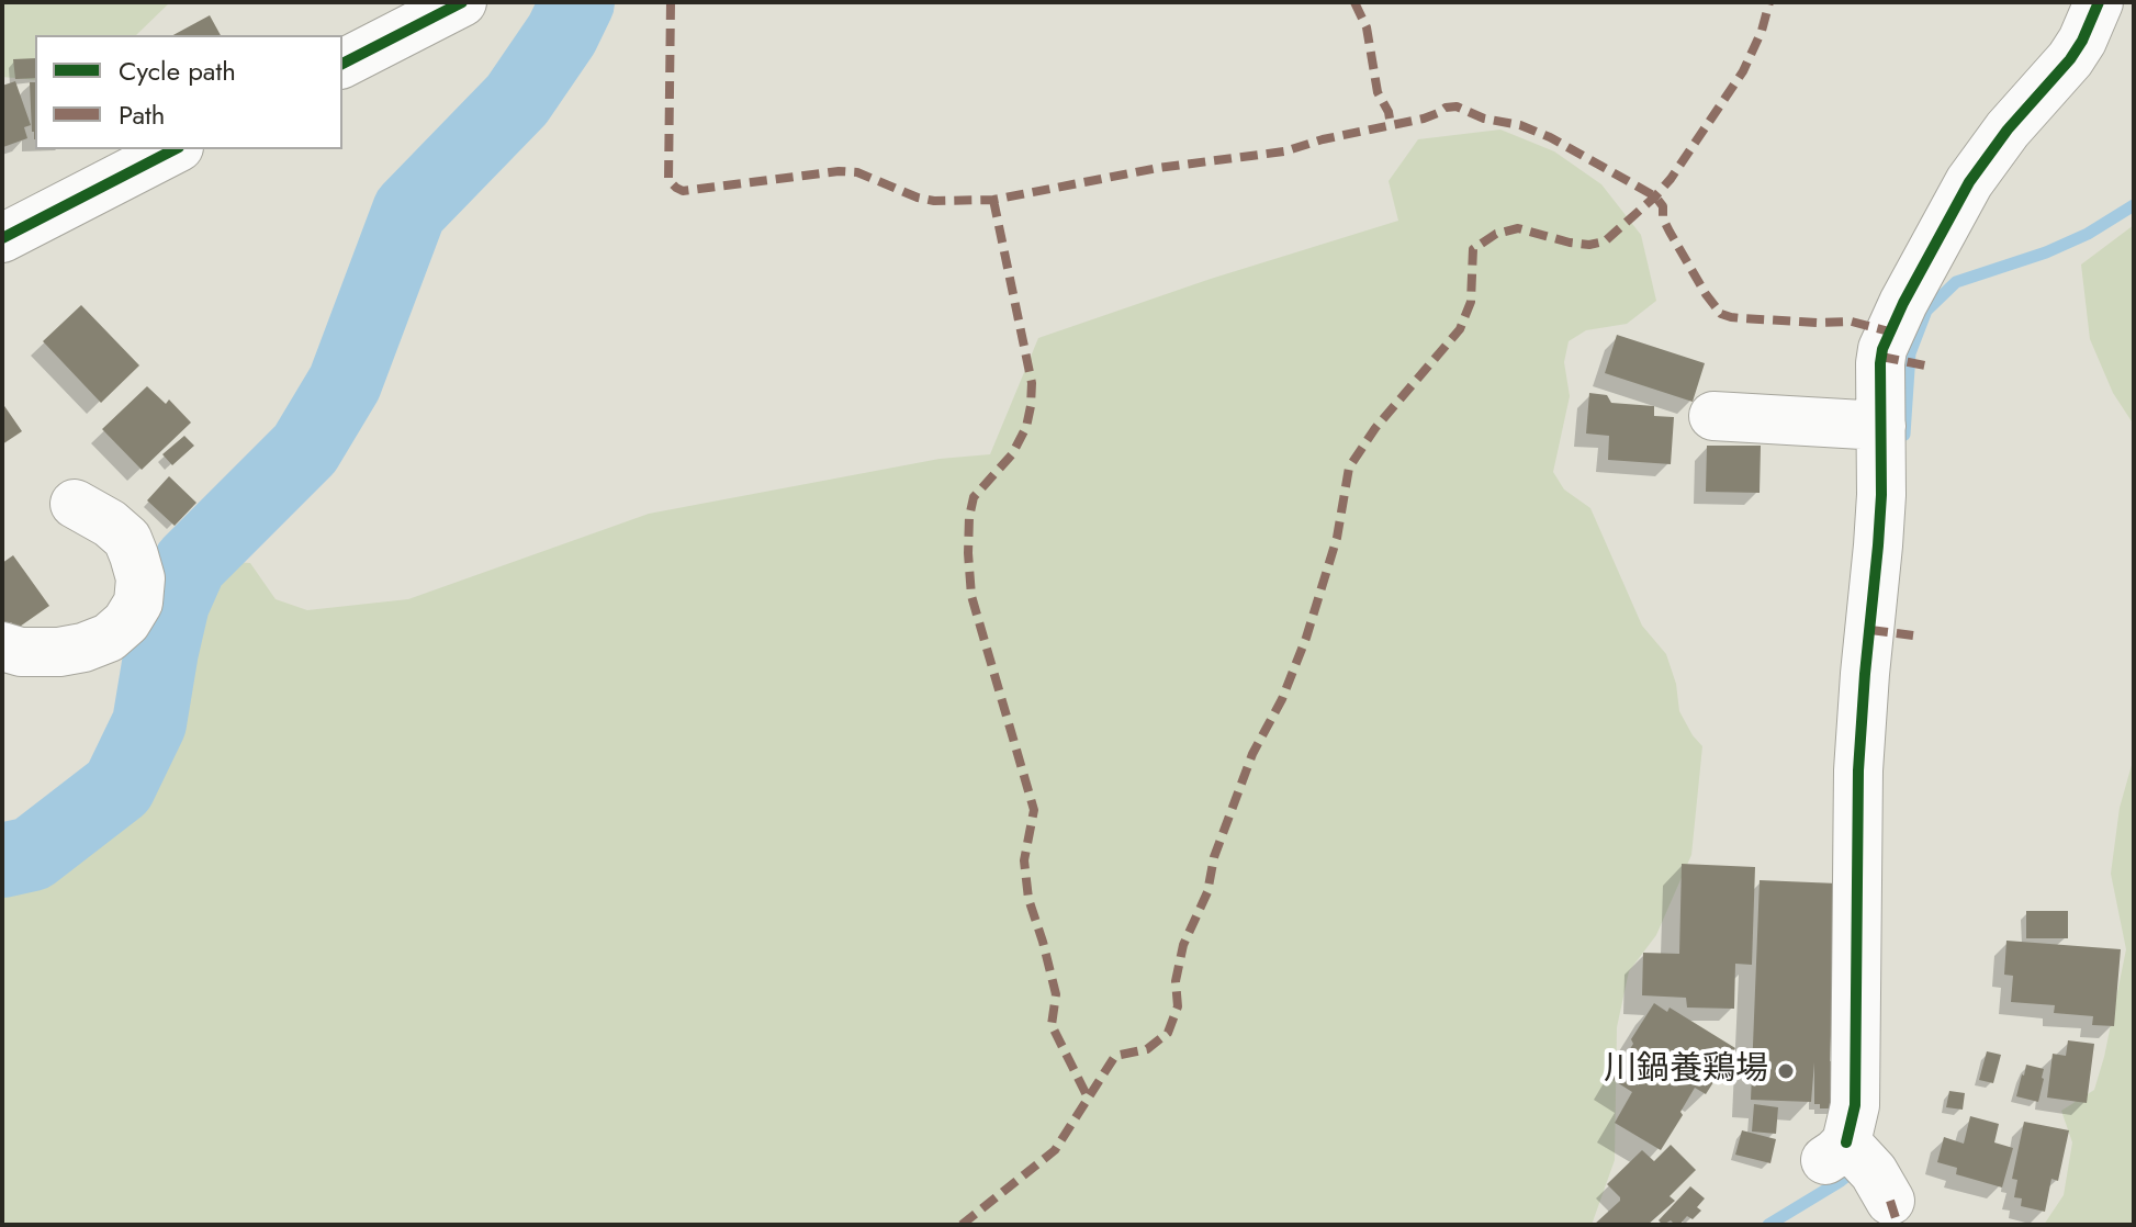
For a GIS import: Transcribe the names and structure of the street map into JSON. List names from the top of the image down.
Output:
{
  "places": ["川鍋養鶏場"],
  "legend": ["Cycle path", "Path"]
}
